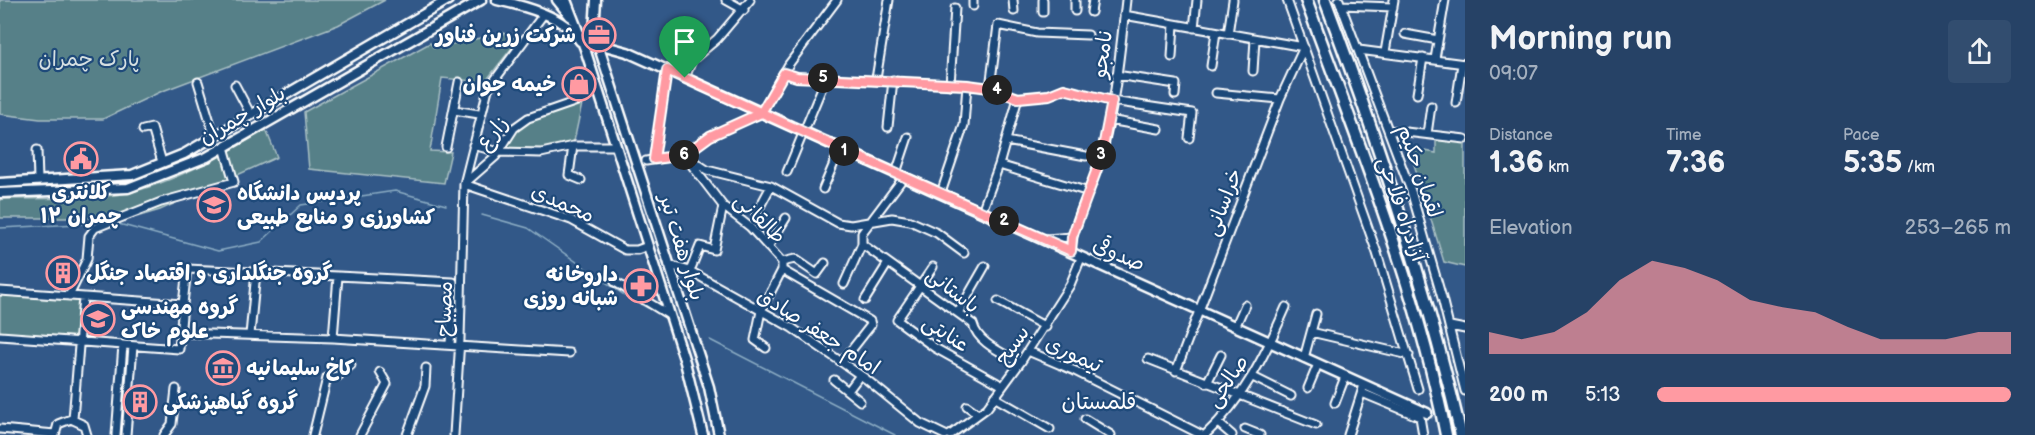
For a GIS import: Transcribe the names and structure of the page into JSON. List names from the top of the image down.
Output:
{
  "streets": {
    "highway": ["آزادراه فلاحی"],
    "main road": ["بلوار چمران", "بلوار هفت تیر", "صدوقی"],
    "street": [
      "نامجو",
      "زارع",
      "لقمان حکیم",
      "خراسانی",
      "محمدی",
      "طالقانی",
      "باستانی",
      "مصباح",
      "امام جعفر صادق",
      "عنایتی",
      "بسیح",
      "تیموری",
      "صالحی"
    ]
  },
  "crossings": [
    ["نامجو", "صدوقی"],
    ["زارع", "محمدی"],
    ["زارع", "مصباح"],
    ["خراسانی", "صدوقی"],
    ["محمدی", "بلوار هفت تیر"],
    ["محمدی", "مصباح"],
    ["طالقانی", "امام جعفر صادق"],
    ["بلوار هفت تیر", "صدوقی"],
    ["بلوار هفت تیر", "مصباح"],
    ["بلوار هفت تیر", "امام جعفر صادق"],
    ["صدوقی", "بسیح"],
    ["صدوقی", "صالحی"],
    ["باستانی", "عنایتی"],
    ["باستانی", "بسیح"],
    ["عنایتی", "بسیح"],
    ["بسیح", "تیموری"],
    ["تیموری", "صالحی"]
  ],
  "districts": ["قلمستان"],
  "parks": ["پارک چمران"],
  "places": {
    "office": ["شرکت زرین فناور"],
    "shop": ["خیمه جوان"],
    "public building": ["کلانتری ۱۲ چمران"],
    "school or university": ["پردیس دانشگاه کشاورزی و منابع طبیعی", "گروه مهندسی علوم خاک"],
    "building": ["گروه جنگلداری و اقتصاد جنگل", "گروه گیاهپزشکی"],
    "pharmacy": ["داروخانه شبانه روزی"],
    "museum": ["کاخ سلیمانیه"]
  },
  "page": {
    "heading": ["Morning run", "09:07"],
    "pins": [
      "5",
      "4",
      "1",
      "3",
      "6",
      "2"
    ],
    "stats": [
      ["Distance", "1.36 km"],
      ["Time", "7:36"],
      ["Pace", "5:35 /km"]
    ],
    "chart": ["Elevation", "253–265 m"],
    "list": [
      {
        "name": "200 m",
        "note": "5:13"
      }
    ]
  }
}
